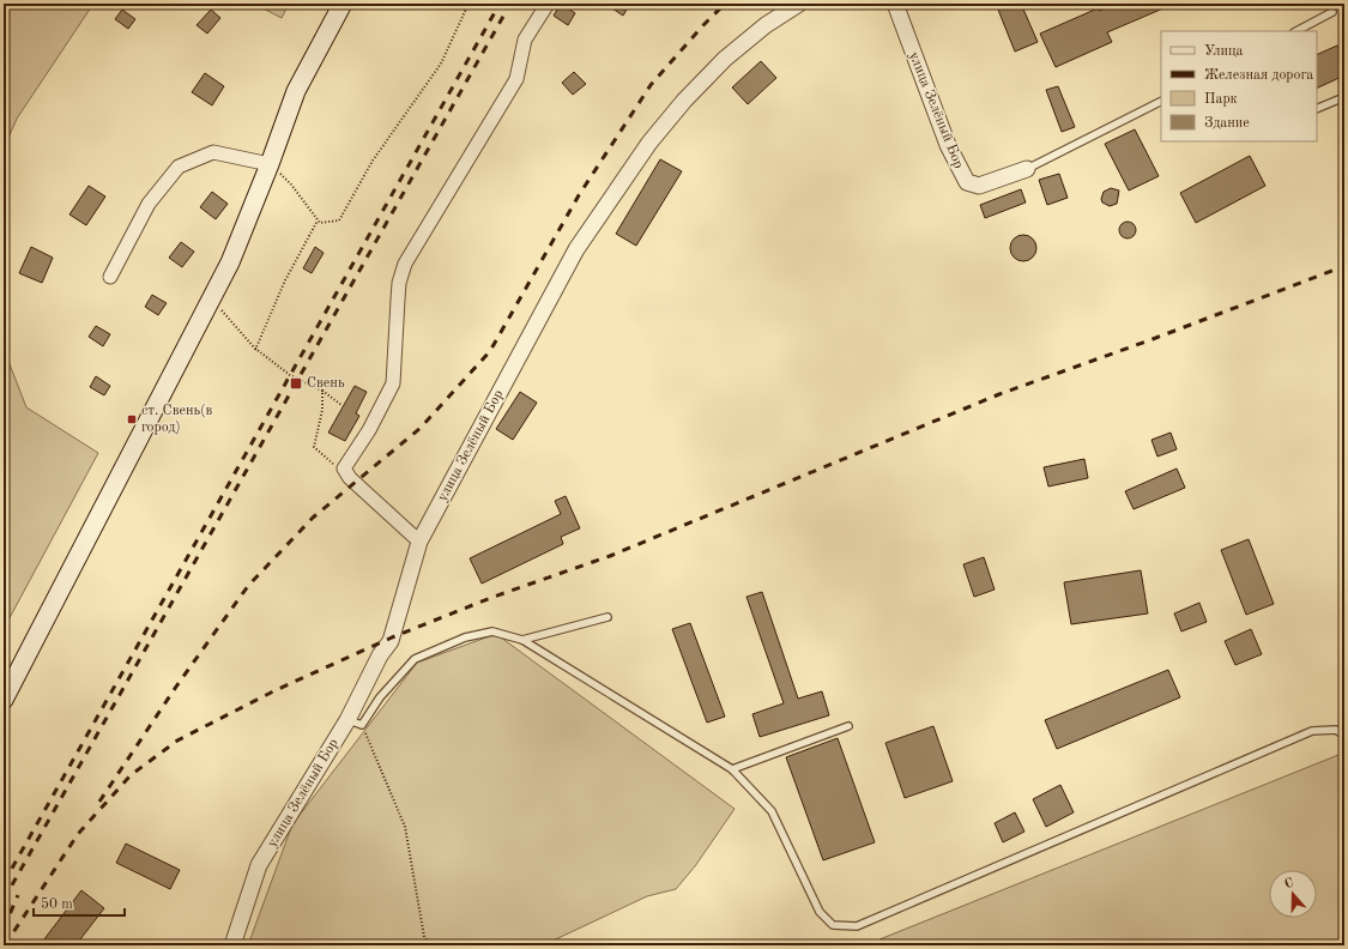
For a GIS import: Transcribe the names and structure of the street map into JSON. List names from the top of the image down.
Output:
{
  "streets": {
    "street": ["улица Зелёный Бор"]
  },
  "places": {
    "transit": ["Свень", "ст. Свень(в город)"]
  },
  "legend": [
    "Улица",
    "Железная дорога",
    "Парк",
    "Здание"
  ],
  "scale_bar": "50 m",
  "north": "top"
}
